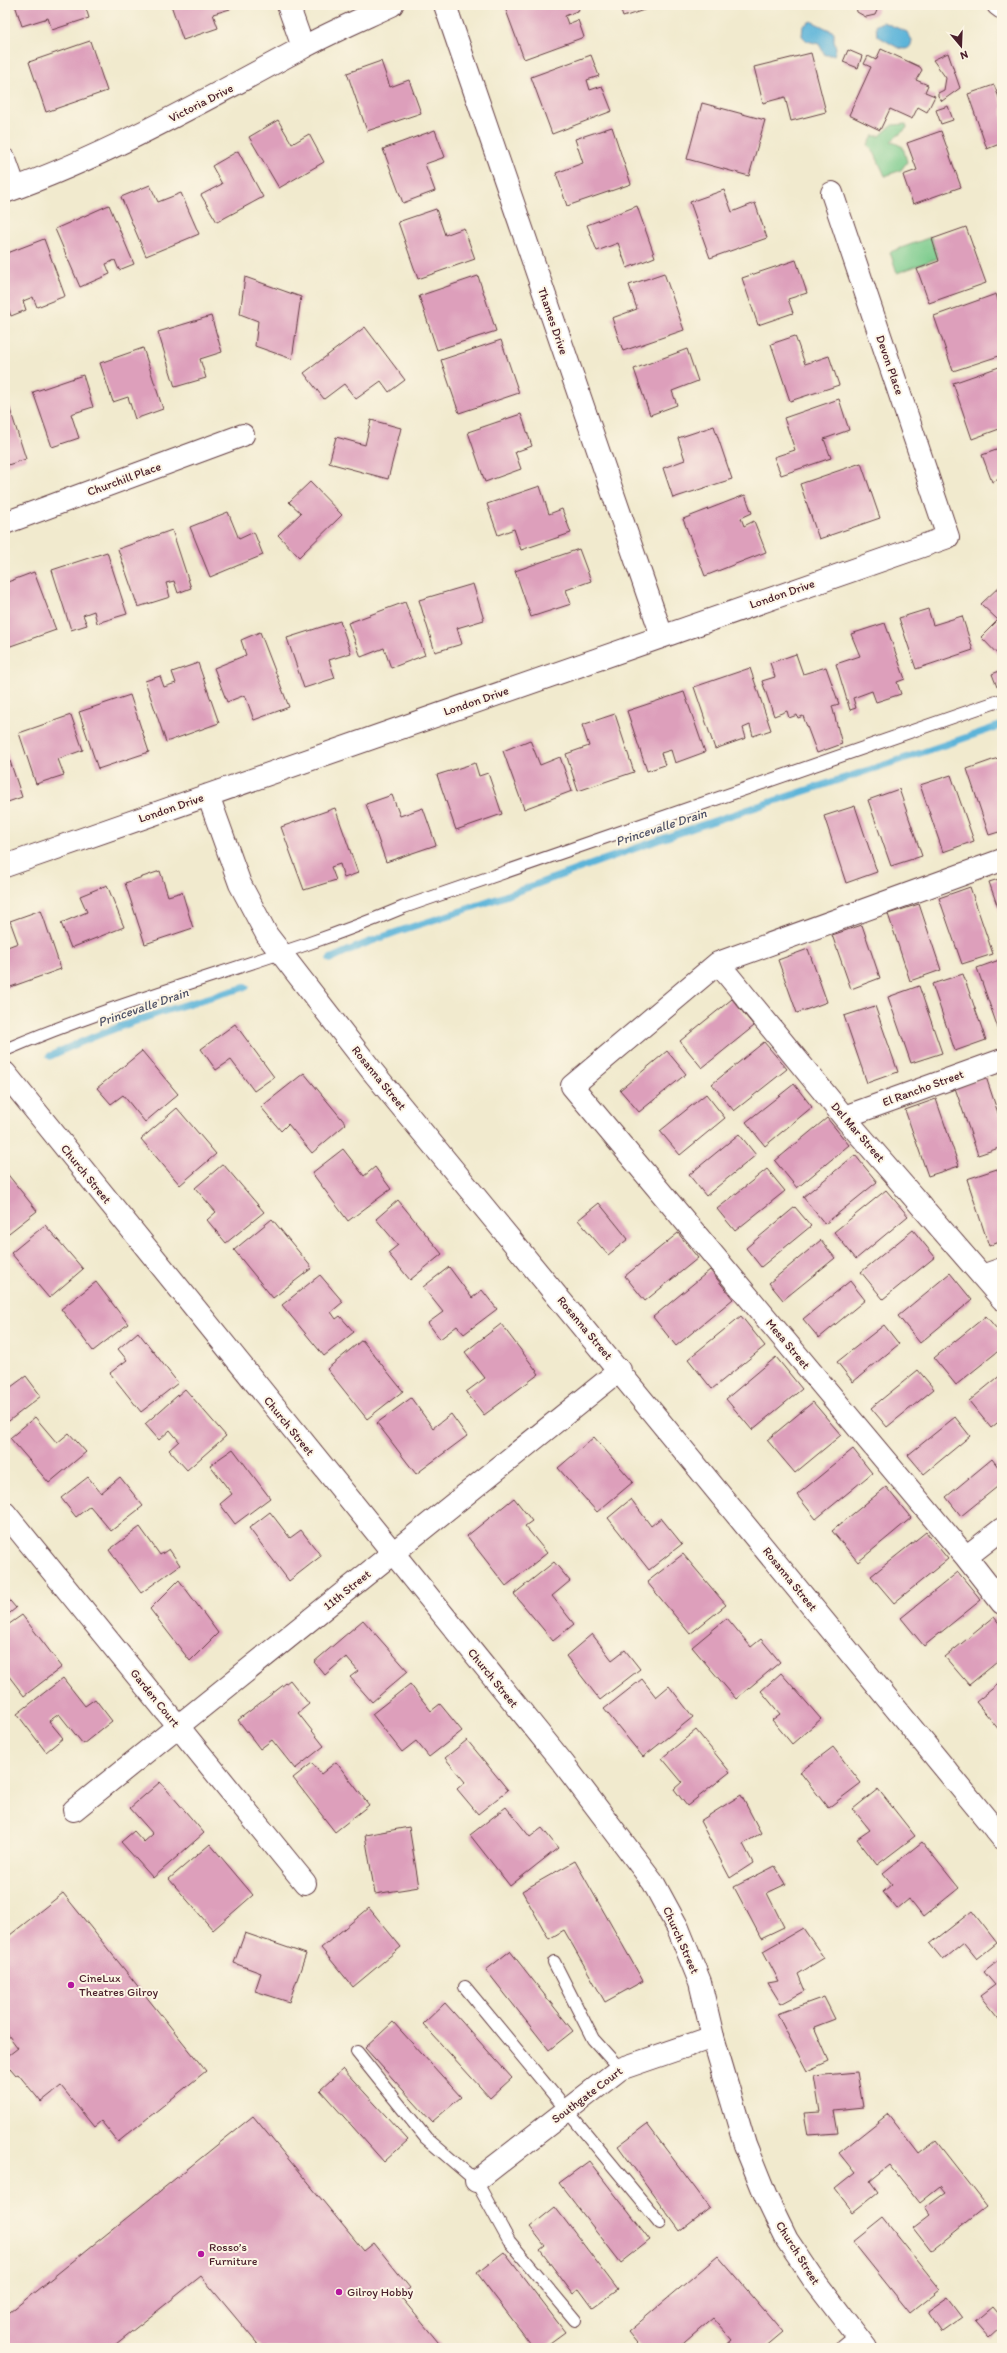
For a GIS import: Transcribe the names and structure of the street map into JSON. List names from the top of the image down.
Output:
{
  "streets": {
    "street": [
      "Victoria Drive",
      "Thames Drive",
      "Devon Place",
      "Churchill Place",
      "London Drive",
      "Rosanna Street",
      "El Rancho Street",
      "Del Mar Street",
      "Church Street",
      "Mesa Street",
      "11th Street",
      "Garden Court",
      "Southgate Court"
    ]
  },
  "crossings": [
    ["Thames Drive", "London Drive"],
    ["Devon Place", "London Drive"],
    ["London Drive", "Rosanna Street"],
    ["Rosanna Street", "11th Street"],
    ["El Rancho Street", "Del Mar Street"],
    ["Del Mar Street", "Mesa Street"],
    ["Church Street", "11th Street"],
    ["Church Street", "Southgate Court"],
    ["11th Street", "Garden Court"]
  ],
  "water": ["Princevalle Drain"],
  "places": ["CineLux Theatres Gilroy", "Rosso’s Furniture", "Gilroy Hobby"],
  "north": "bottom"
}
